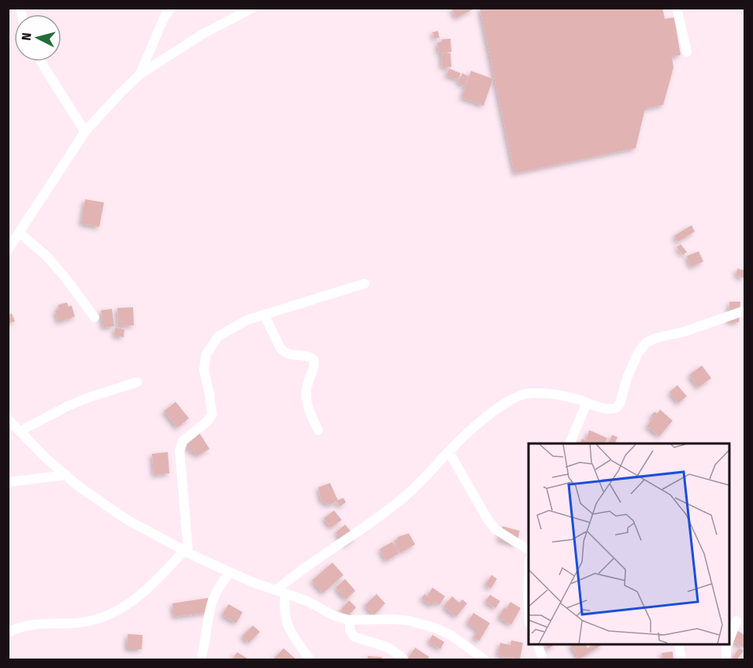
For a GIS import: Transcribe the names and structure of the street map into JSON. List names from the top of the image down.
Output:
{
  "north": "left"
}
